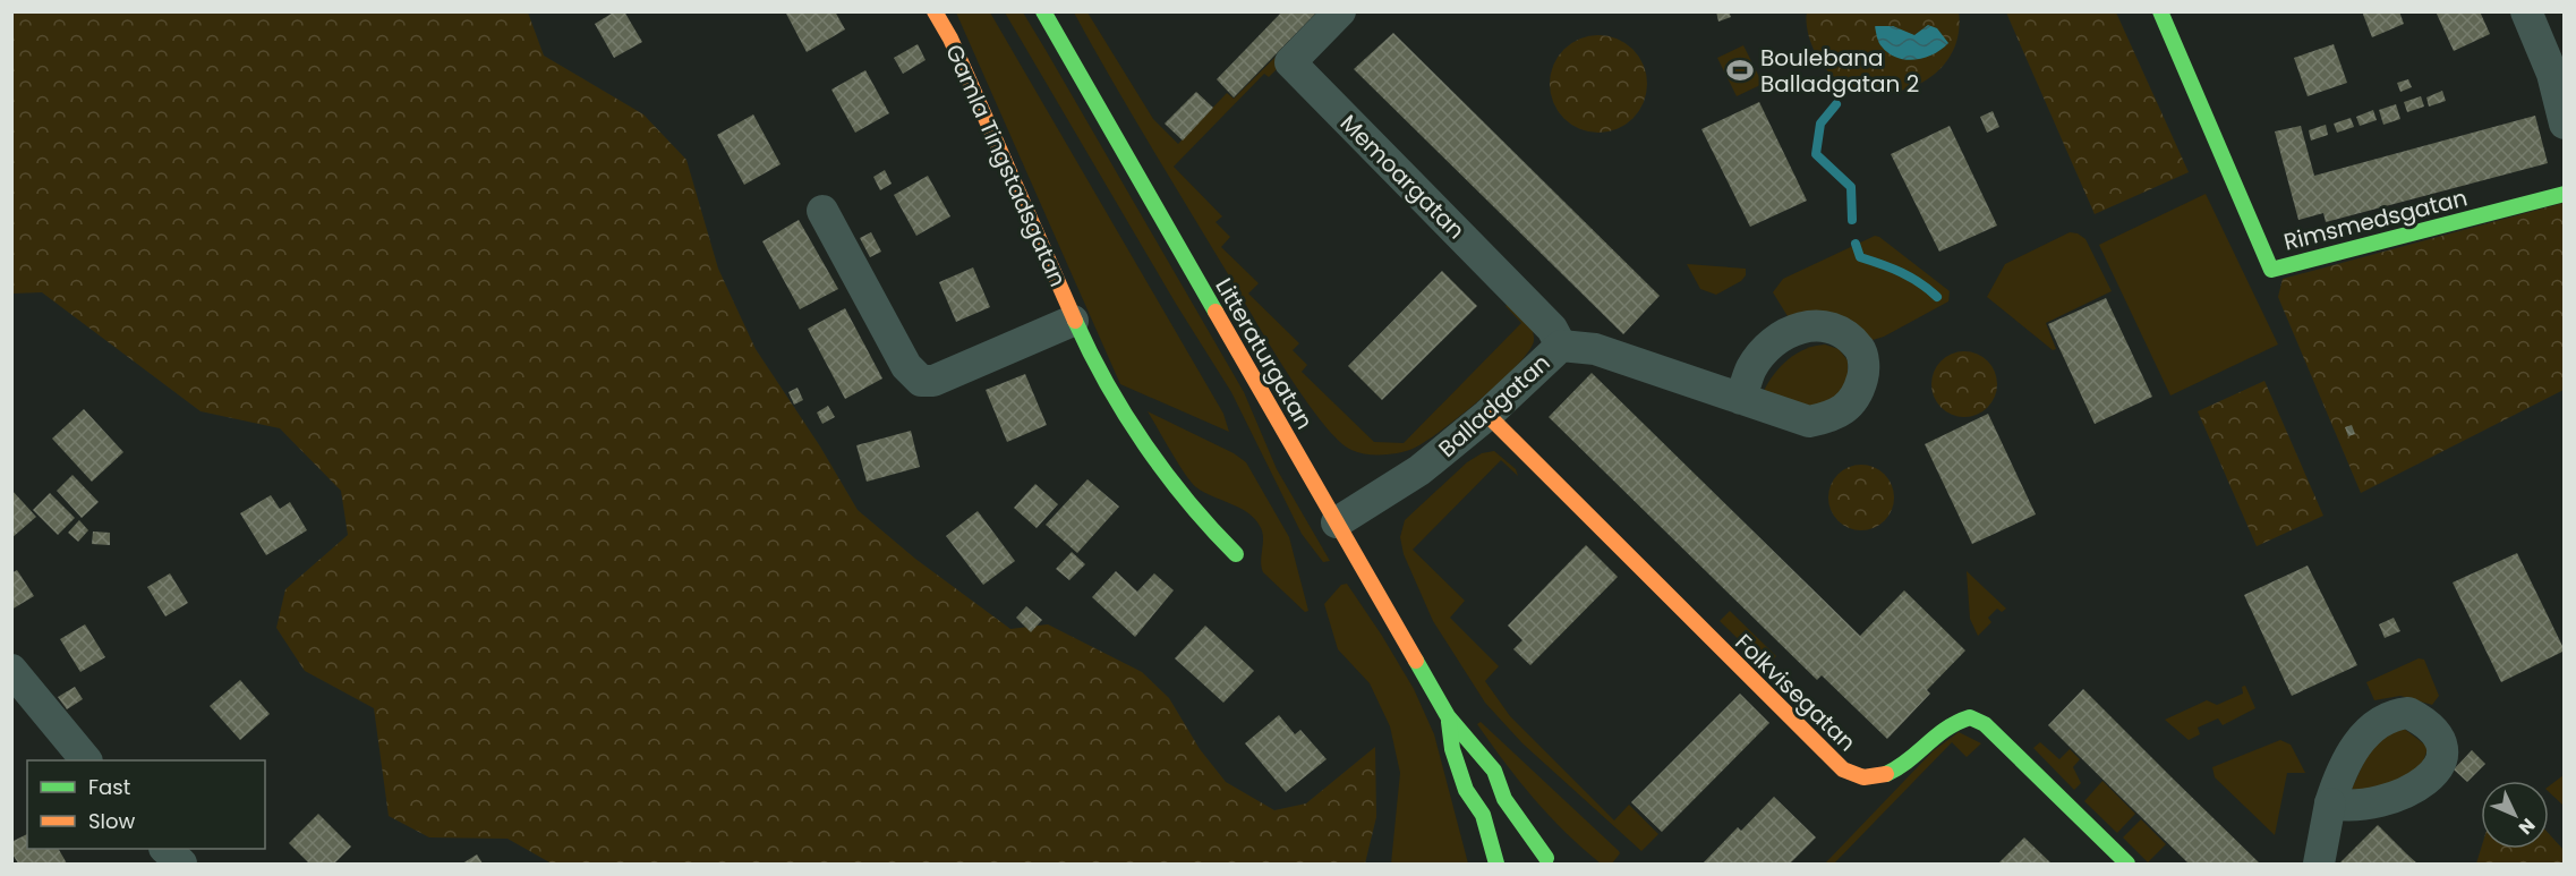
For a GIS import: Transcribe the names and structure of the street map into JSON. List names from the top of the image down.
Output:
{
  "streets": {
    "street": [
      "Gamla Tingstadsgatan",
      "Memoargatan",
      "Rimsmedsgatan",
      "Litteraturgatan",
      "Balladgatan",
      "Folkvisegatan"
    ]
  },
  "crossings": [
    ["Memoargatan", "Balladgatan"],
    ["Litteraturgatan", "Balladgatan"],
    ["Balladgatan", "Folkvisegatan"]
  ],
  "places": {
    "sports": ["Boulebana Balladgatan 2"]
  },
  "legend": ["Fast", "Slow"],
  "north": "bottom right"
}
